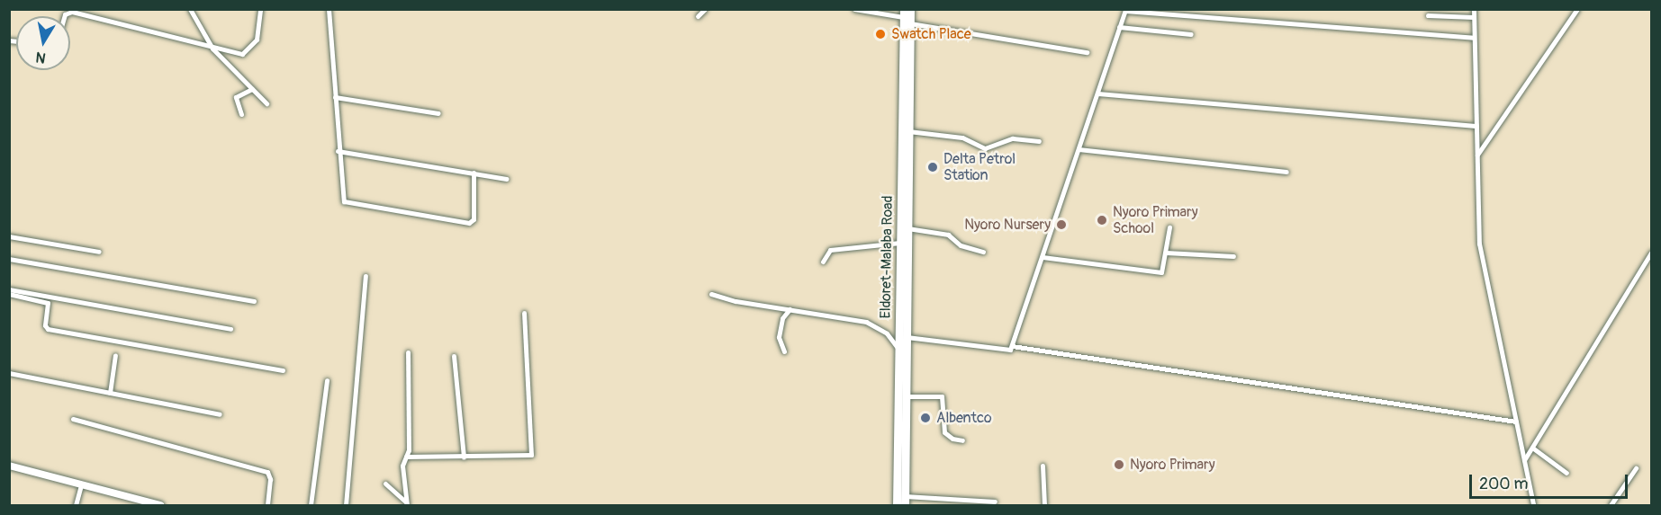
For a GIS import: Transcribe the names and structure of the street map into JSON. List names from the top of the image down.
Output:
{
  "streets": {
    "highway": ["Eldoret-Malaba Road"]
  },
  "places": [
    "Swatch Place",
    "Delta Petrol Station",
    "Nyoro Primary School",
    "Nyoro Nursery",
    "Albentco",
    "Nyoro Primary"
  ],
  "scale_bar": "200 m",
  "north": "bottom"
}
